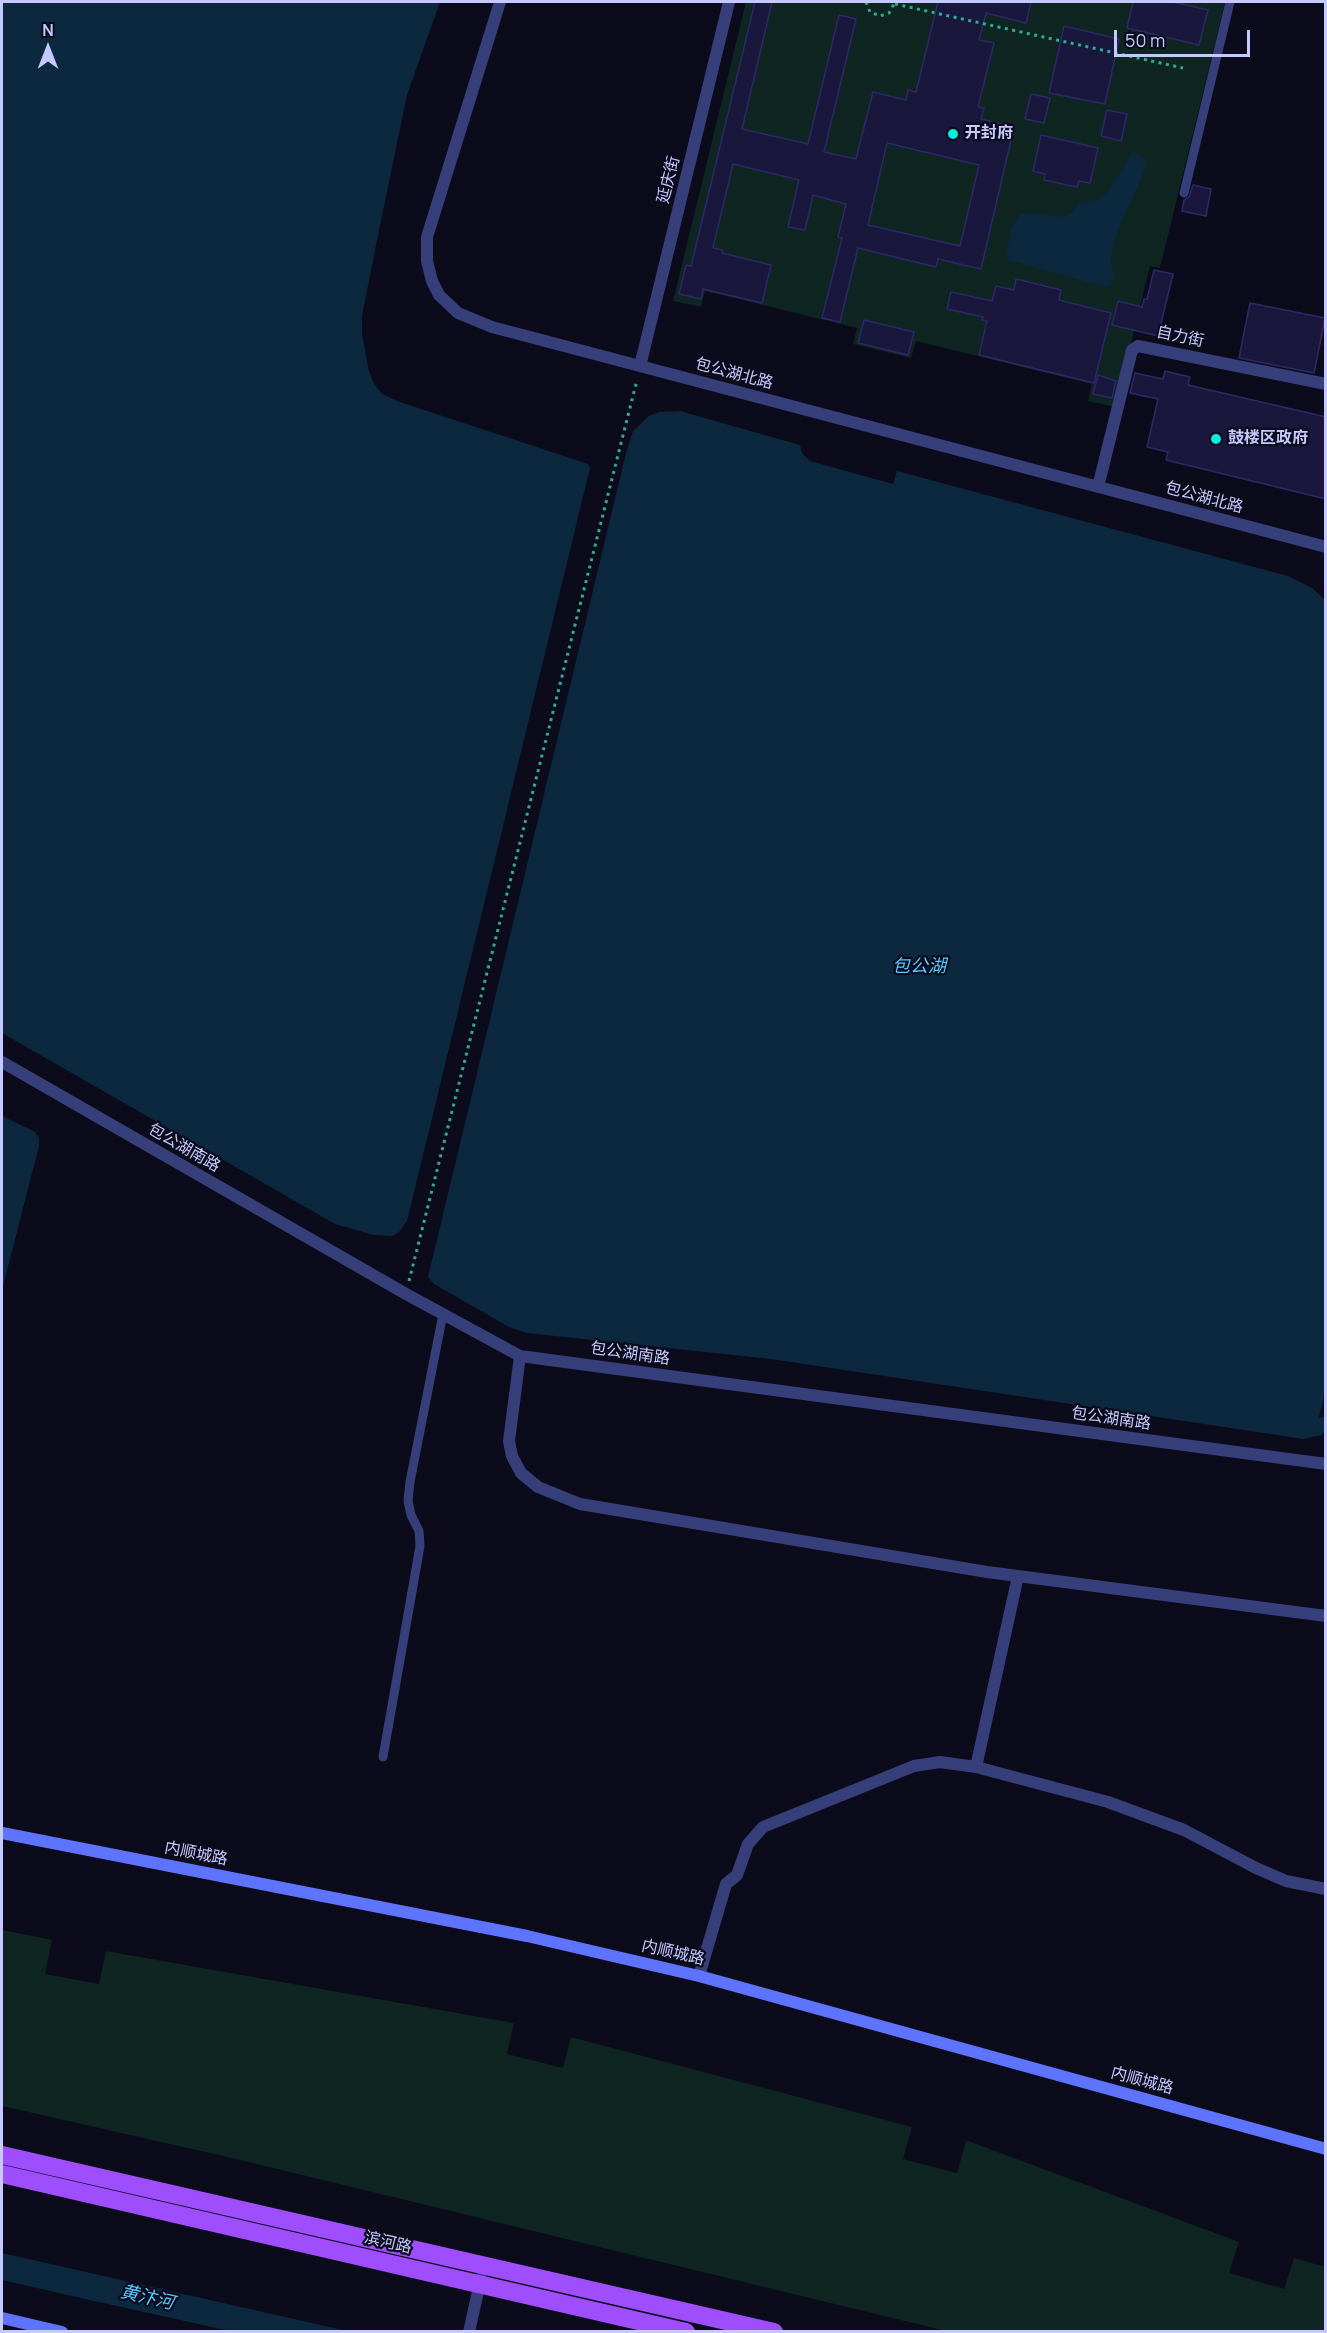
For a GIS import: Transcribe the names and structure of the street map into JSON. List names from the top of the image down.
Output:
{
  "streets": {
    "main road": ["滨河路"],
    "street": [
      "延庆街",
      "自力街",
      "包公湖北路",
      "包公湖南路",
      "内顺城路"
    ]
  },
  "crossings": [
    ["延庆街", "包公湖北路"],
    ["自力街", "包公湖北路"]
  ],
  "water": ["包公湖", "黄汴河"],
  "places": ["开封府", "鼓楼区政府"],
  "scale_bar": "50 m",
  "north": "top"
}
